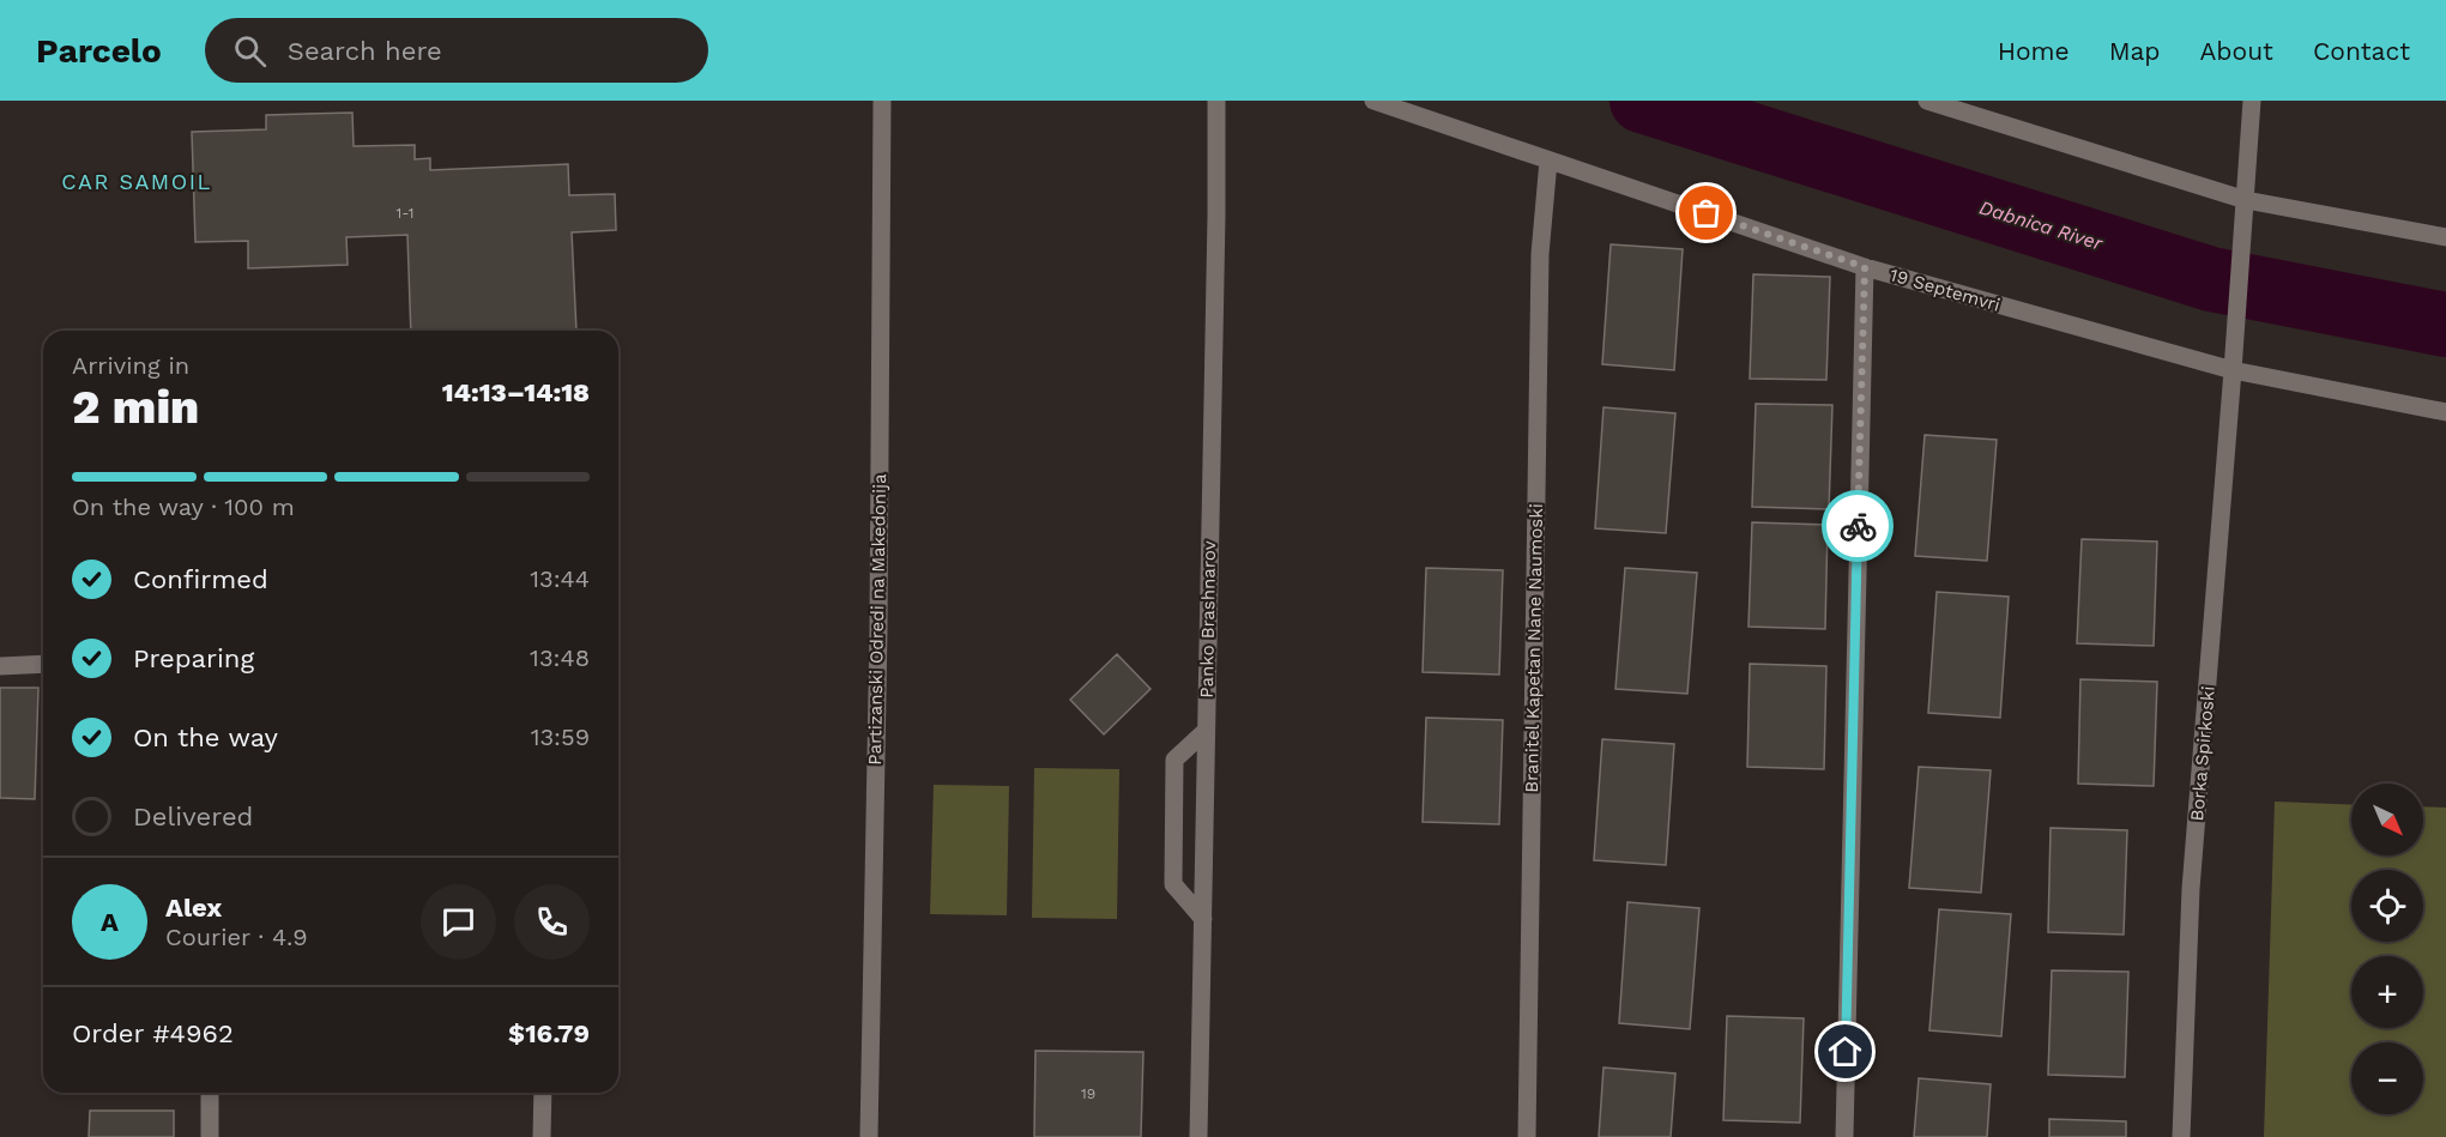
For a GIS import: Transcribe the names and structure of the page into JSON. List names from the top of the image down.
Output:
{
  "streets": {
    "street": [
      "19 Septemvri",
      "Partizanski Odredi na Makedonija",
      "Panko Brashnarov",
      "Branitel Kapetan Nane Naumoski",
      "Borka Spirkoski"
    ]
  },
  "crossings": [
    ["19 Septemvri", "Branitel Kapetan Nane Naumoski"],
    ["19 Septemvri", "Borka Spirkoski"]
  ],
  "districts": ["CAR SAMOIL"],
  "water": ["Dabnica River"],
  "house_numbers": ["1-1", "19"],
  "north": "bottom right",
  "page": {
    "header": "Parcelo",
    "search": "Search here",
    "nav": [
      "Home",
      "Map",
      "About",
      "Contact"
    ],
    "heading": ["2 min", "Arriving in", "14:13–14:18"],
    "panel": [
      "Alex",
      "Courier · 4.9",
      "Order #4962",
      "$16.79"
    ],
    "bar": "On the way · 100 m",
    "list": [
      ["Confirmed", "13:44"],
      ["Preparing", "13:48"],
      ["On the way", "13:59"],
      "Delivered"
    ],
    "map_buttons": ["+", "−"],
    "round": "A"
  }
}
